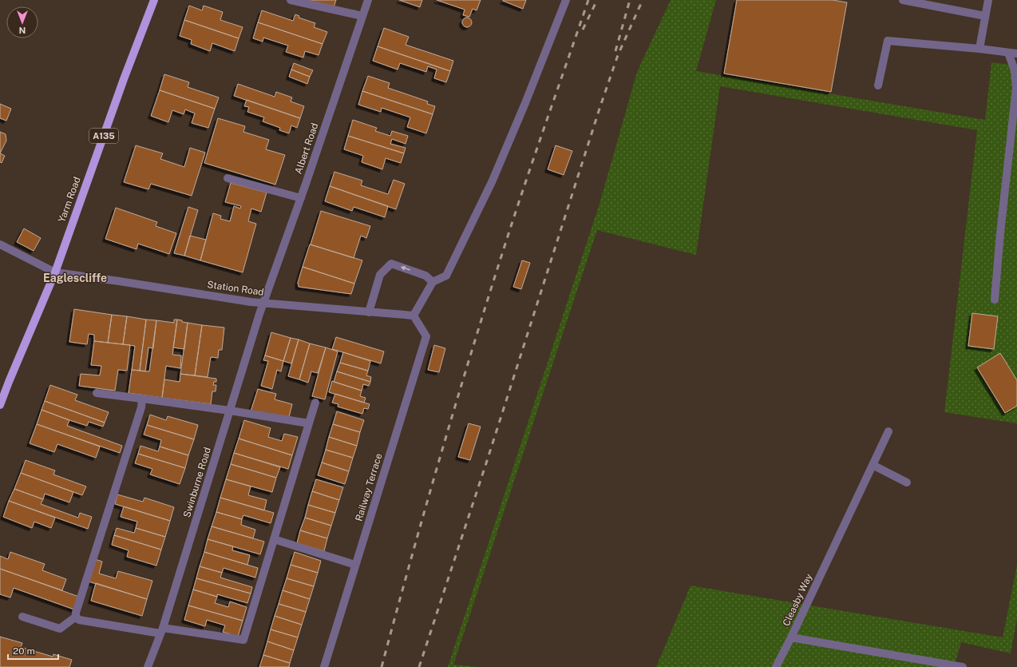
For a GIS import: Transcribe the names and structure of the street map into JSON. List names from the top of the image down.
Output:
{
  "streets": {
    "main road": ["A135", "Yarm Road"],
    "street": [
      "Albert Road",
      "Station Road",
      "Swinburne Road",
      "Railway Terrace",
      "Cleasby Way"
    ]
  },
  "crossings": [
    ["Albert Road", "Station Road"],
    ["Albert Road", "Swinburne Road"],
    ["Yarm Road", "Station Road"],
    ["Station Road", "Swinburne Road"],
    ["Station Road", "Railway Terrace"]
  ],
  "districts": ["Eaglescliffe"],
  "scale_bar": "20 m",
  "north": "bottom"
}
